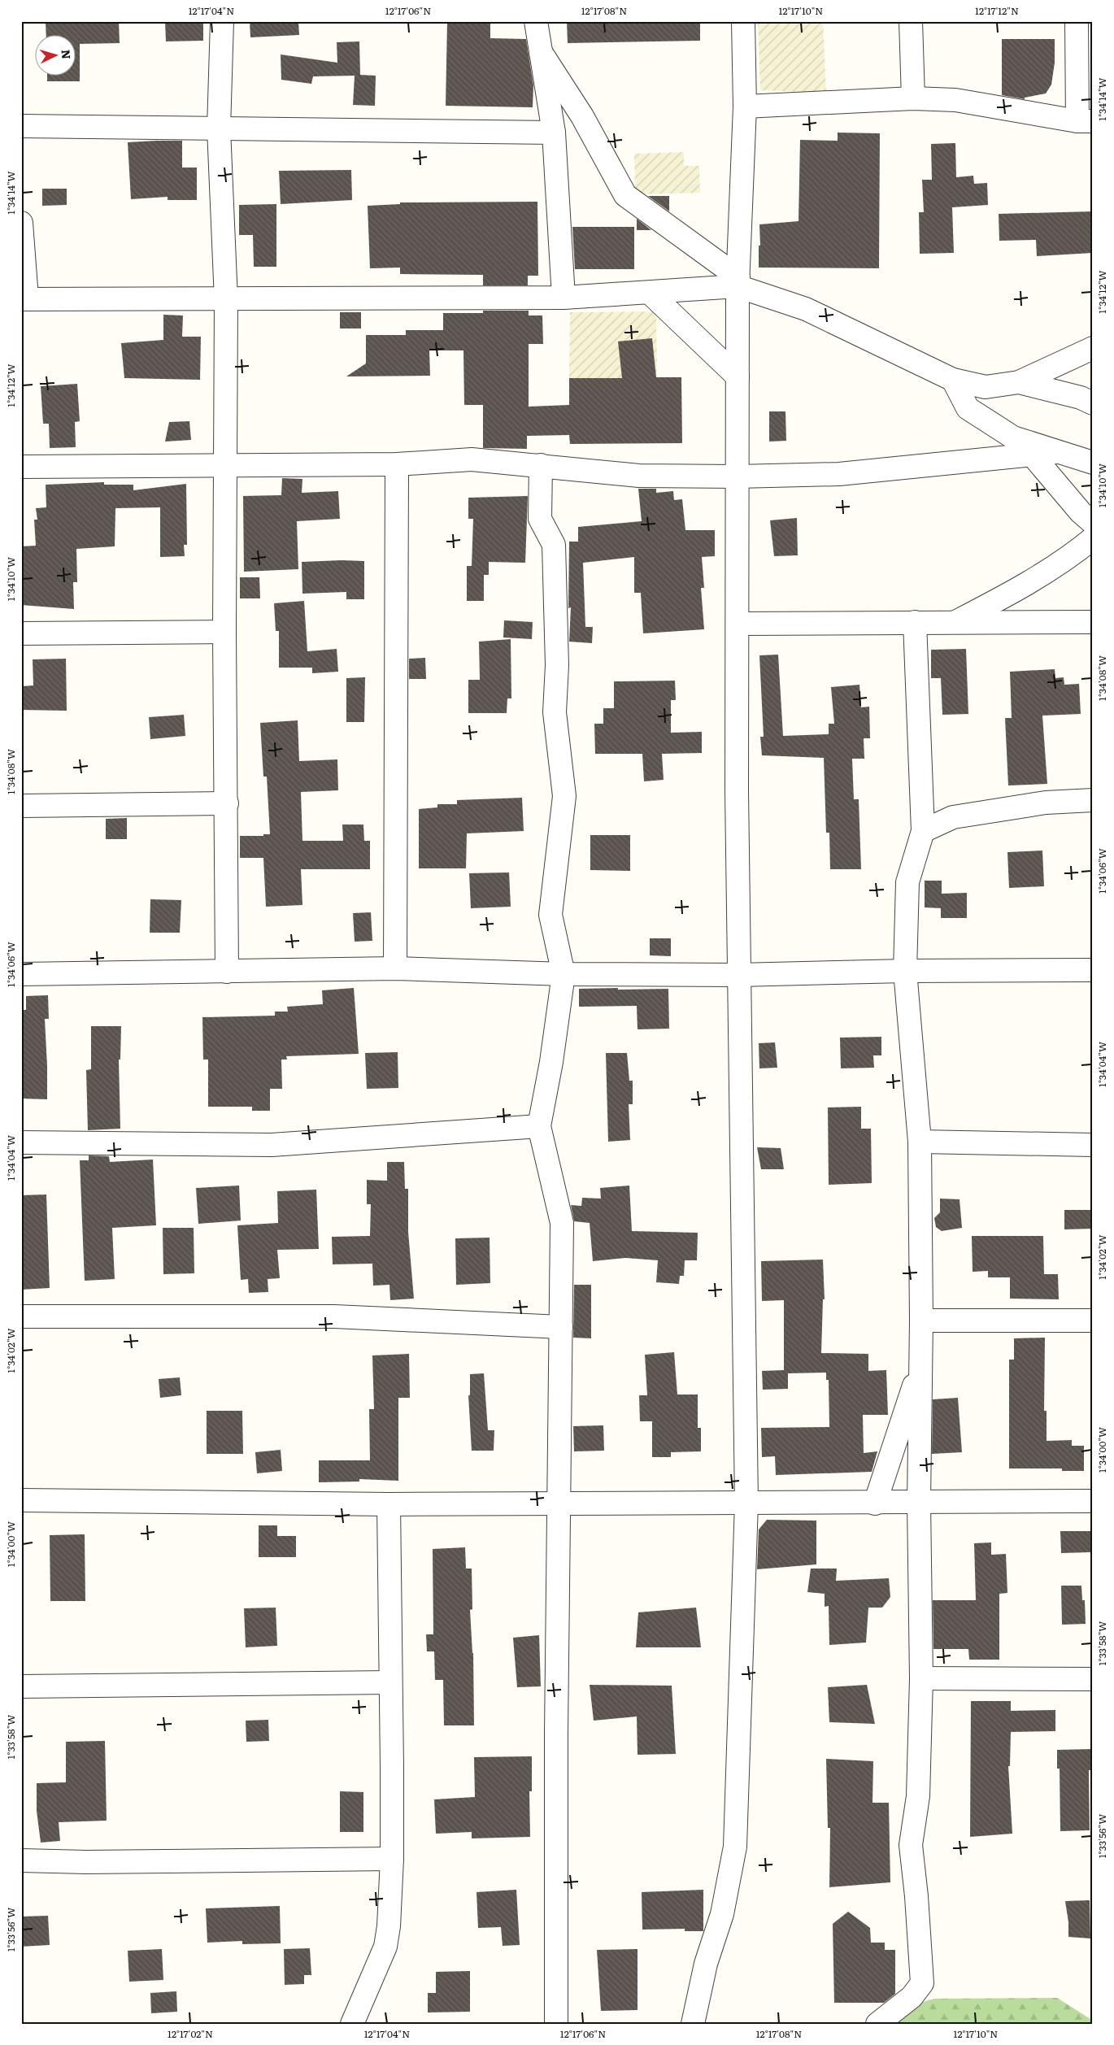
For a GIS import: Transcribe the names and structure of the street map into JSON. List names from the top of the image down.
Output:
{
  "north": "right",
  "coordinates": [
    "12°17'04\"N",
    "12°17'06\"N",
    "12°17'08\"N",
    "12°17'10\"N",
    "12°17'12\"N",
    "1°34'14\"W",
    "1°34'12\"W",
    "1°34'10\"W",
    "1°34'08\"W",
    "1°34'06\"W",
    "1°34'04\"W",
    "1°34'02\"W",
    "1°34'00\"W",
    "1°33'58\"W",
    "1°33'56\"W",
    "12°17'02\"N"
  ]
}
